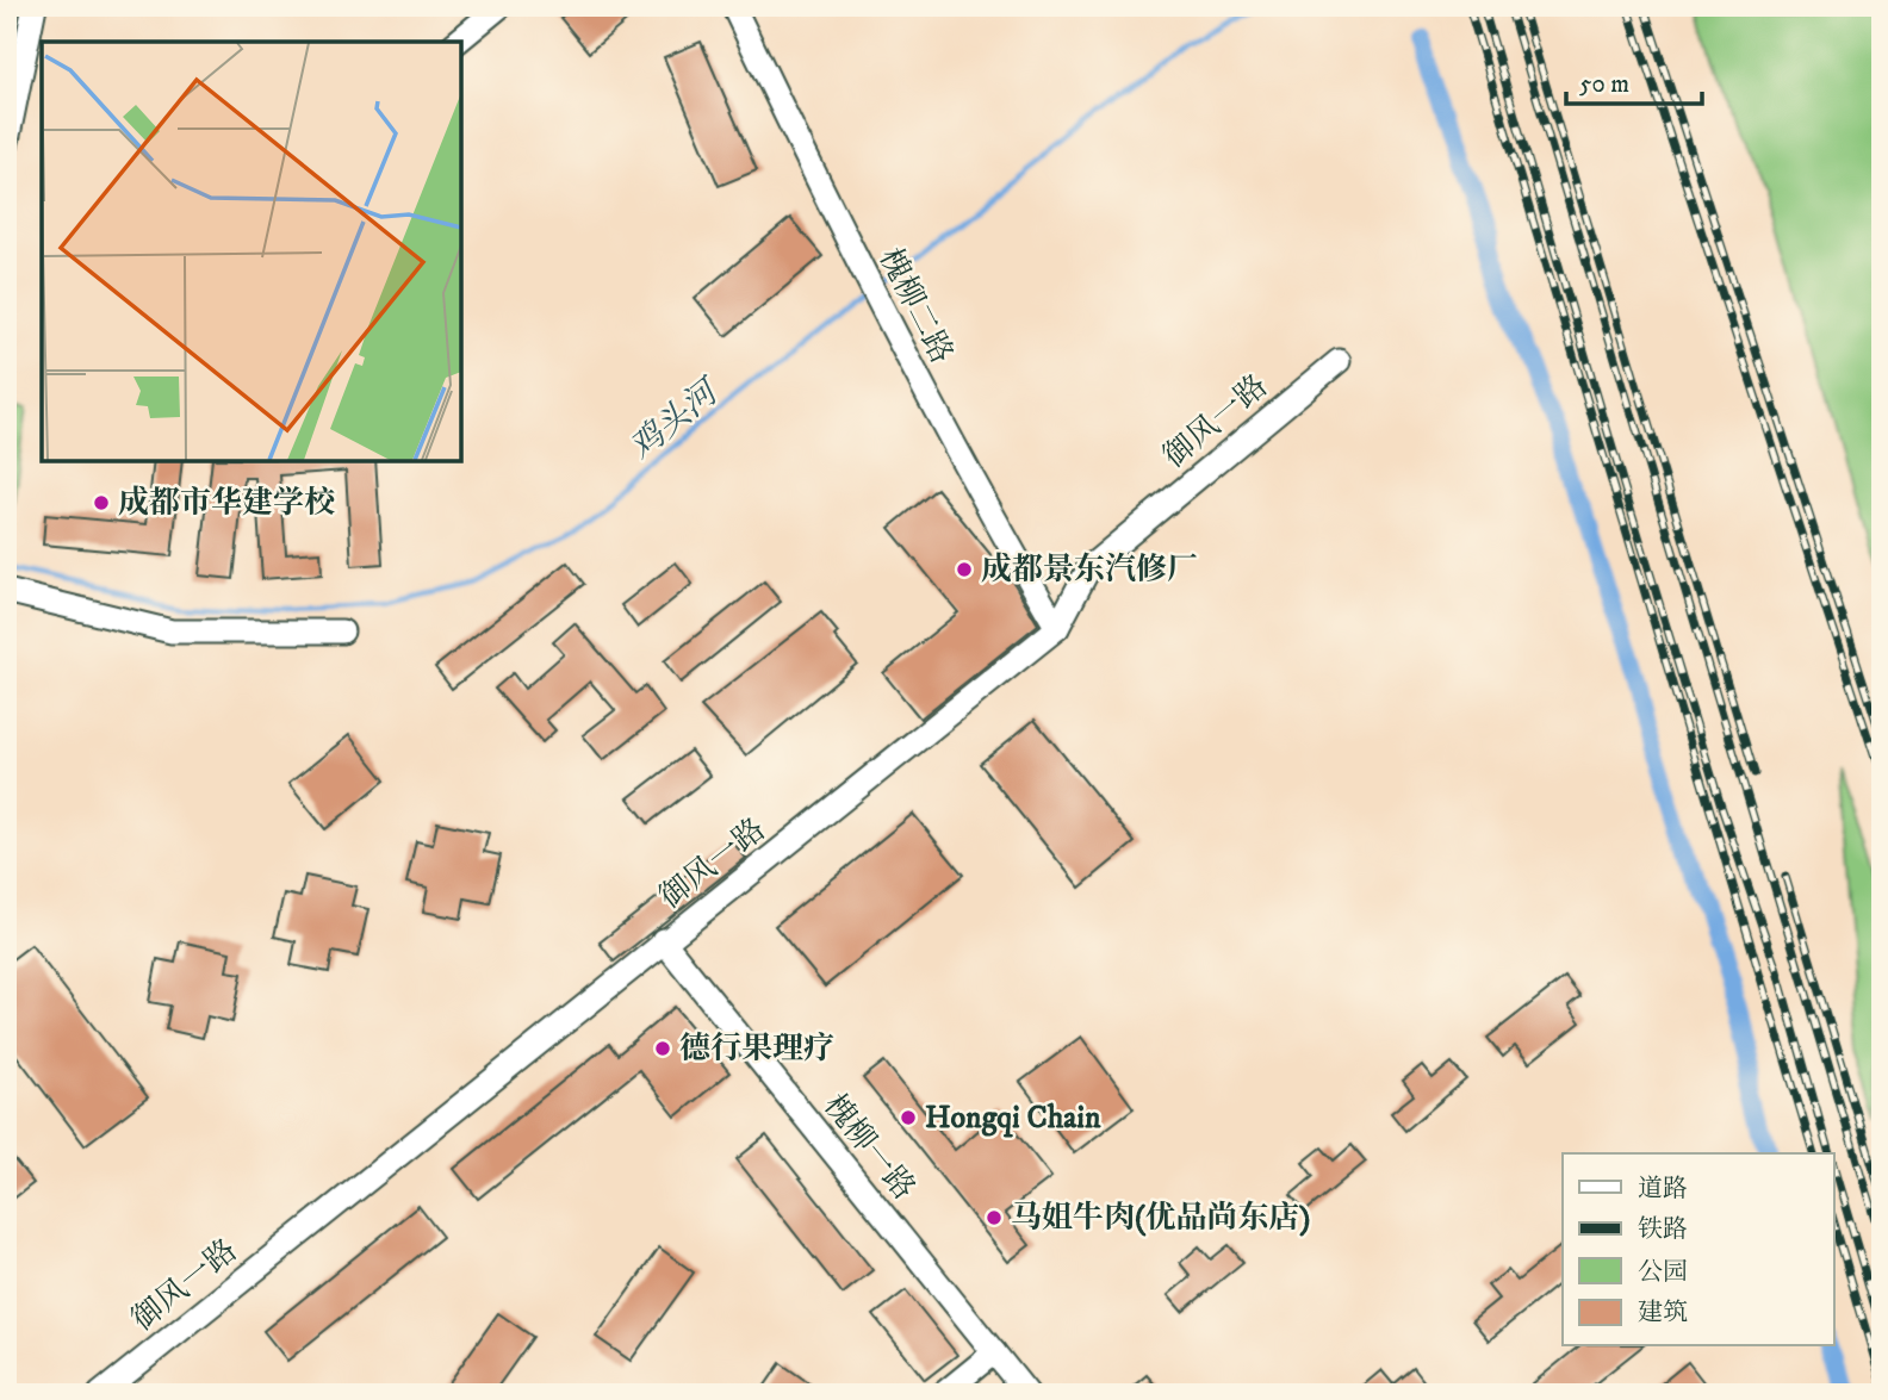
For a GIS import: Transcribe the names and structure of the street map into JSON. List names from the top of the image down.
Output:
{
  "streets": {
    "street": ["槐柳二路", "御风一路", "槐柳一路"]
  },
  "crossings": [
    ["槐柳二路", "御风一路"],
    ["御风一路", "槐柳一路"]
  ],
  "water": ["鸡头河"],
  "places": [
    "成都市华建学校",
    "成都景东汽修厂",
    "德行果理疗",
    "Hongqi Chain",
    "马姐牛肉(优品尚东店)"
  ],
  "legend": [
    "道路",
    "铁路",
    "公园",
    "建筑"
  ],
  "scale_bar": "50 m"
}
